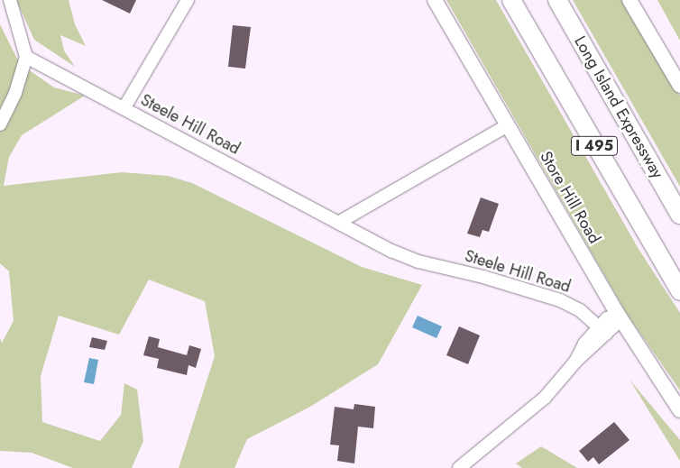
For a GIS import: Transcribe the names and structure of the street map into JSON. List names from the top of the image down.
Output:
{
  "streets": {
    "highway": ["Long Island Expressway", "I 495"],
    "main road": ["Store Hill Road"],
    "street": ["Steele Hill Road"]
  }
}
